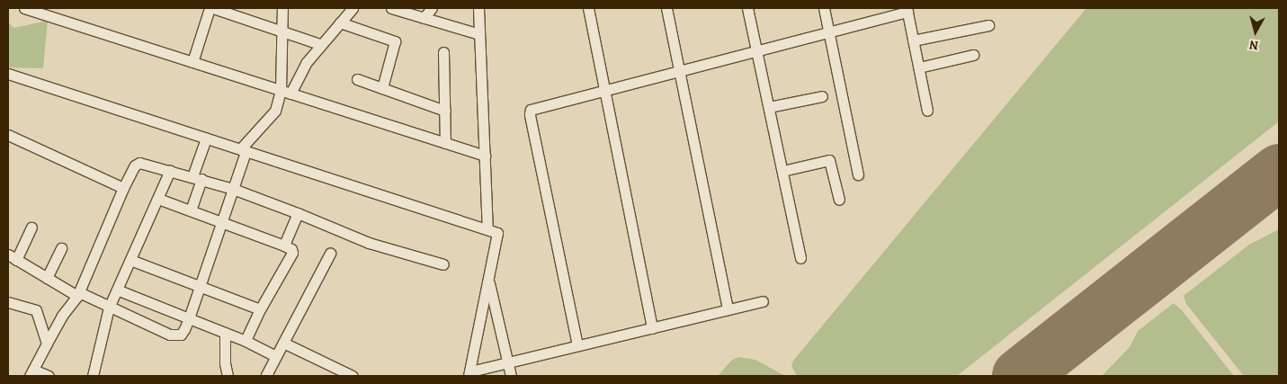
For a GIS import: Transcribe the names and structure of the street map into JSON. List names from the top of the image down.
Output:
{
  "north": "bottom"
}
